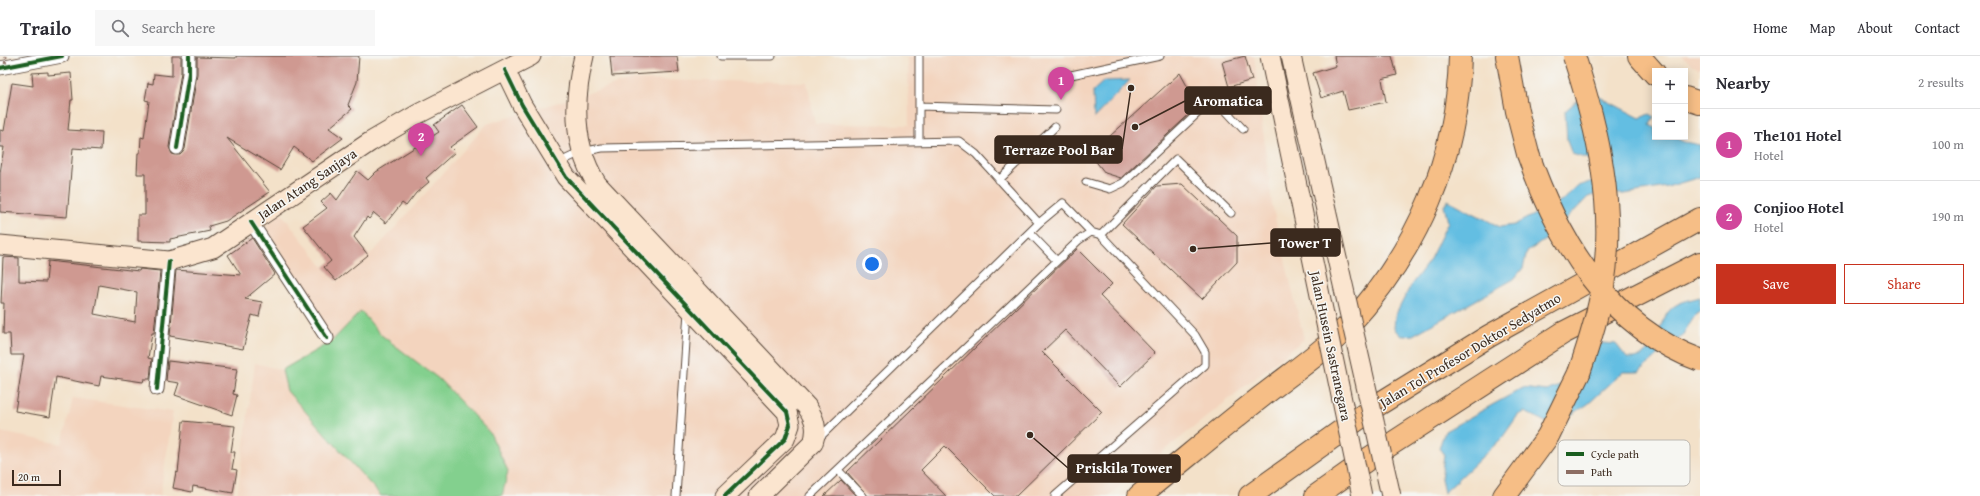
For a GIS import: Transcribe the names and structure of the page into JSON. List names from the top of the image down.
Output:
{
  "streets": {
    "highway": ["Jalan Tol Profesor Doktor Sedyatmo"],
    "main road": ["Jalan Atang Sanjaya", "Jalan Husein Sastranegara"]
  },
  "places": [
    "Terraze Pool Bar",
    "Aromatica",
    "Tower T",
    "Priskila Tower"
  ],
  "legend": ["Cycle path", "Path"],
  "scale_bar": "20 m",
  "page": {
    "header": "Trailo",
    "search": "Search here",
    "nav": [
      "Home",
      "Map",
      "About",
      "Contact"
    ],
    "heading": ["Nearby", "2 results"],
    "pins": ["1", "2"],
    "map_buttons": ["+", "−"],
    "list": [
      {
        "mark": "1",
        "name": "The101 Hotel",
        "note": "Hotel",
        "value": "100 m"
      },
      {
        "mark": "2",
        "name": "Conjioo Hotel",
        "note": "Hotel",
        "value": "190 m"
      }
    ],
    "buttons": ["Save", "Share"],
    "scale": "20 m"
  }
}
